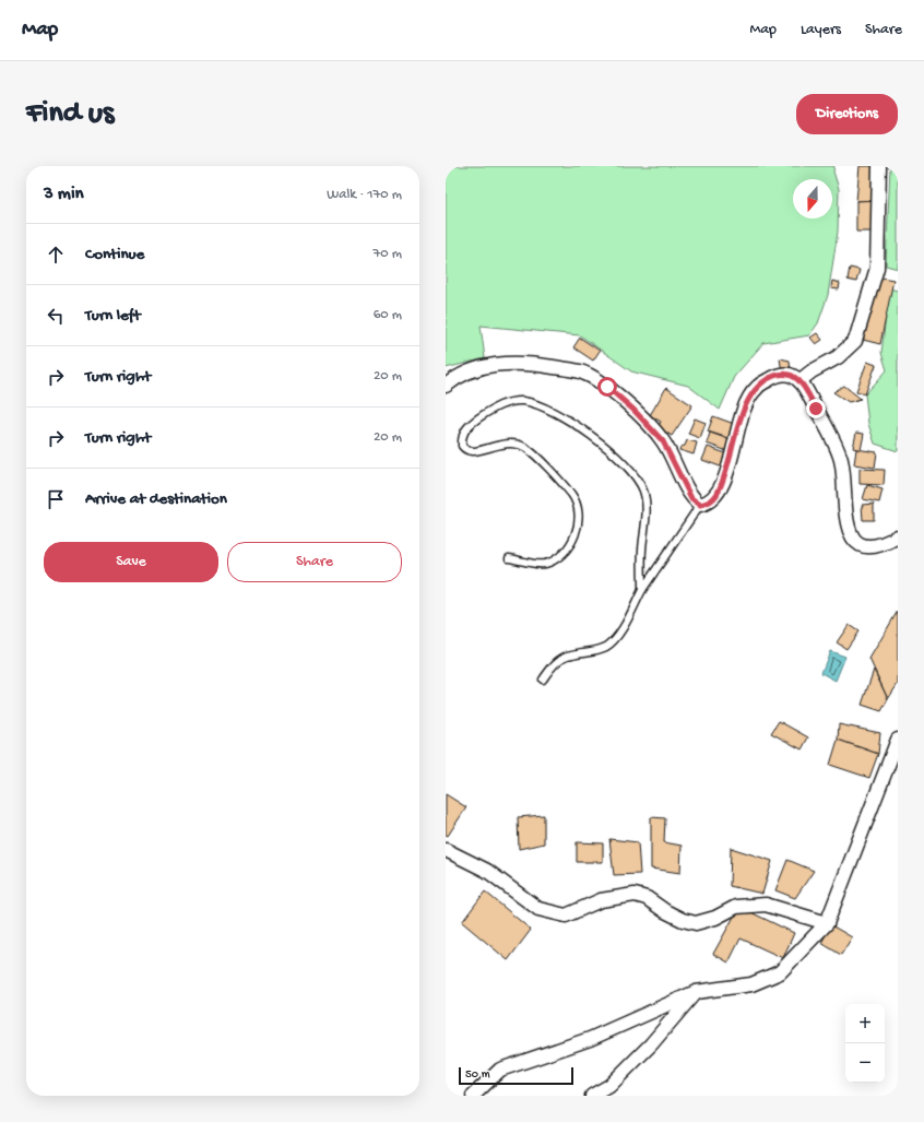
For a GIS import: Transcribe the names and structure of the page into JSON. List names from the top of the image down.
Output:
{
  "scale_bar": "50 m",
  "north": "bottom",
  "page": {
    "header": "Map",
    "nav": ["Map", "Layers", "Share"],
    "buttons": [
      "Directions",
      ["Save", "Share"]
    ],
    "title": "Find us",
    "heading": ["3 min", "Walk · 170 m"],
    "list": [
      ["Continue", "70 m"],
      ["Turn left", "60 m"],
      ["Turn right", "20 m"],
      ["Turn right", "20 m"],
      "Arrive at destination"
    ],
    "map_buttons": ["+", "−"],
    "scale": "50 m"
  }
}
